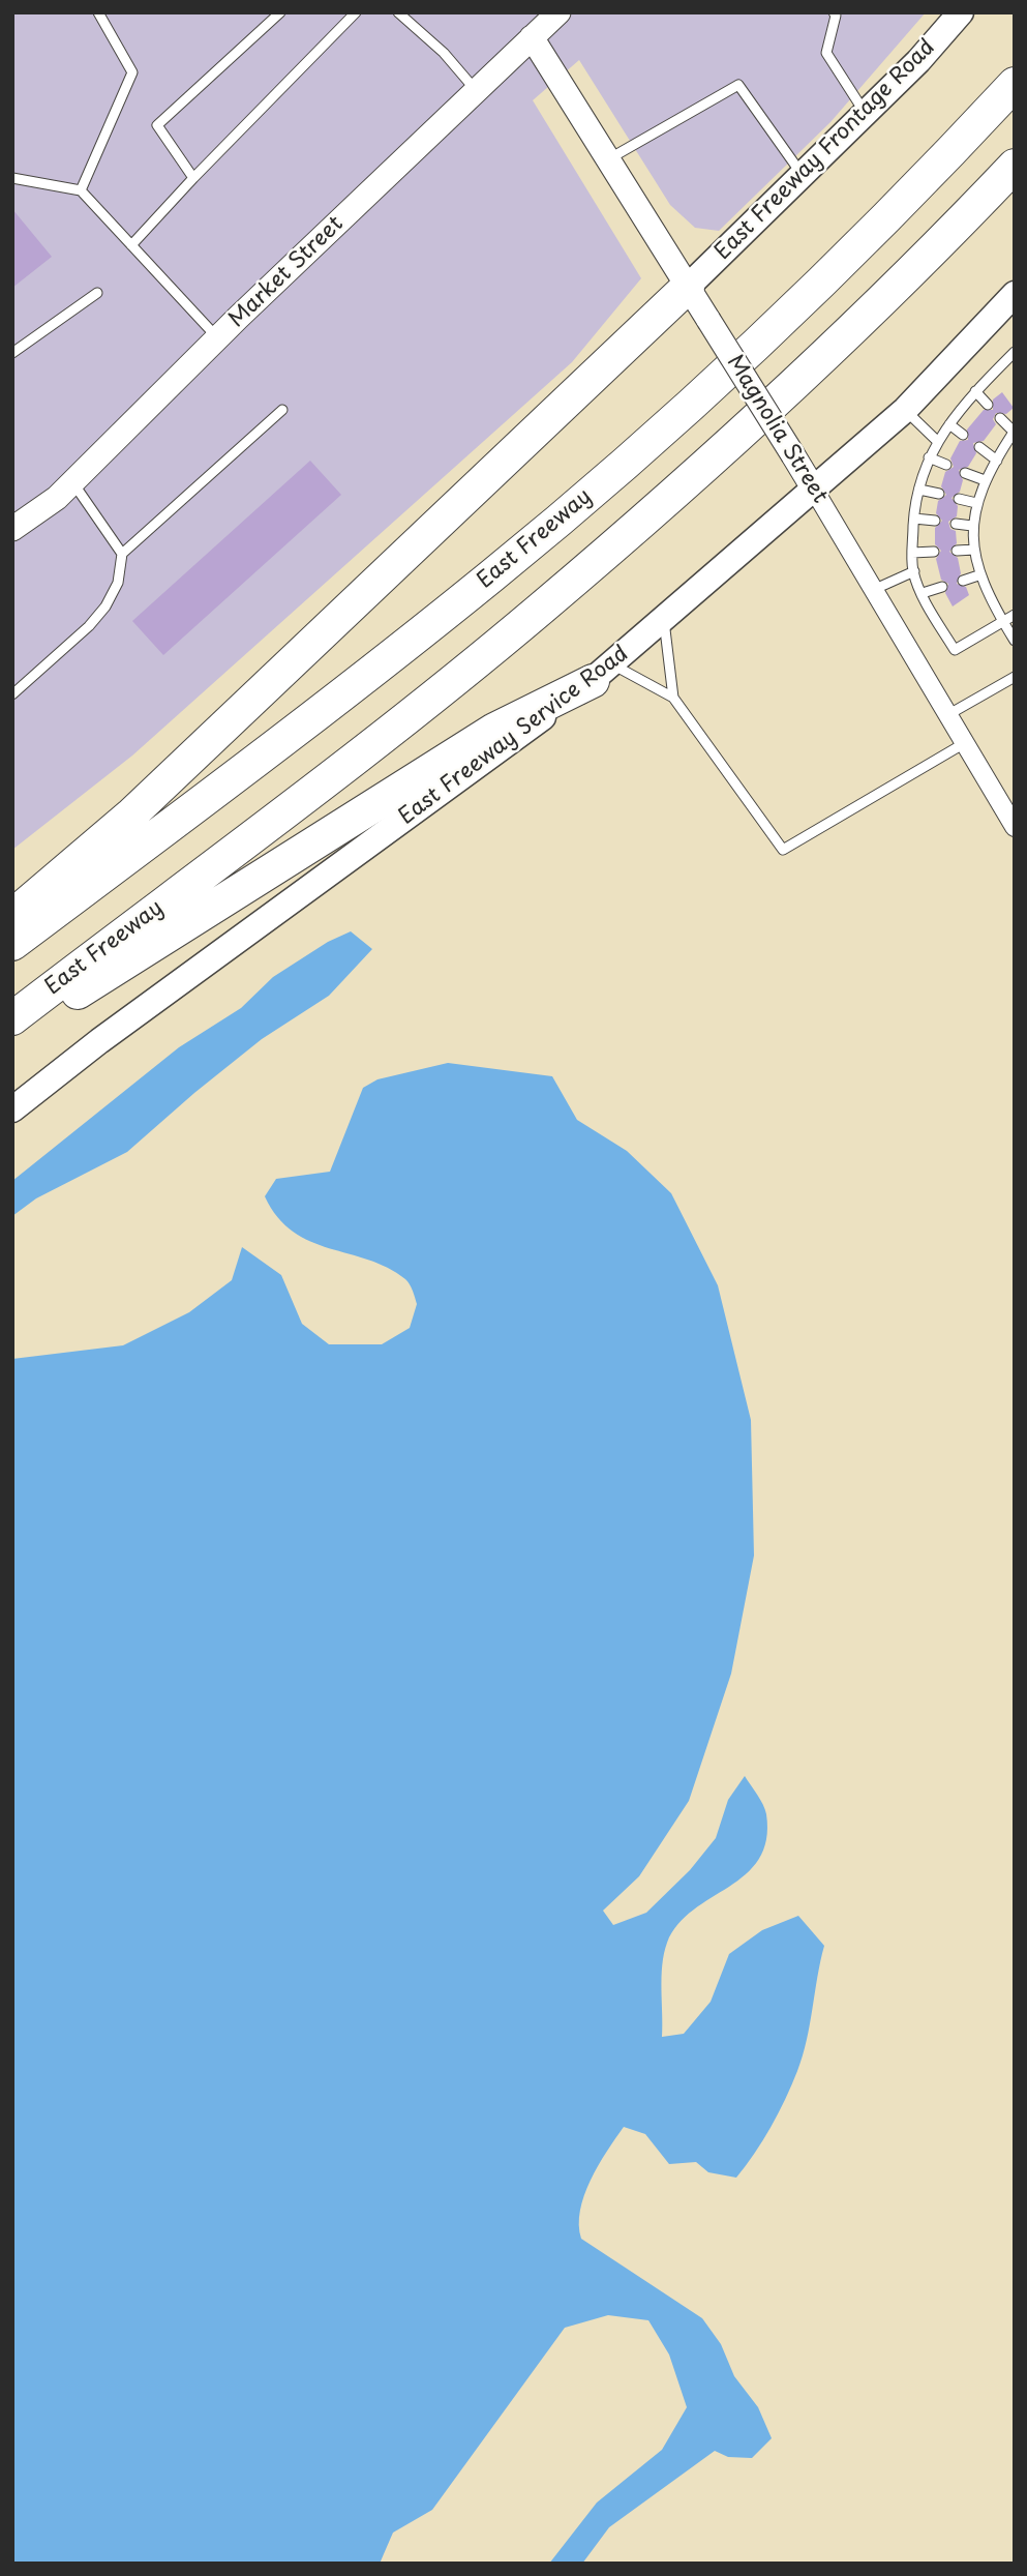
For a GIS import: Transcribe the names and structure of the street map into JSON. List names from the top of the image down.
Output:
{
  "streets": {
    "highway": ["East Freeway"],
    "main road": ["East Freeway Frontage Road", "East Freeway Service Road"],
    "street": ["Market Street", "Magnolia Street"]
  },
  "crossings": [
    ["East Freeway Frontage Road", "Magnolia Street"],
    ["Market Street", "Magnolia Street"],
    ["Magnolia Street", "East Freeway Service Road"]
  ]
}
